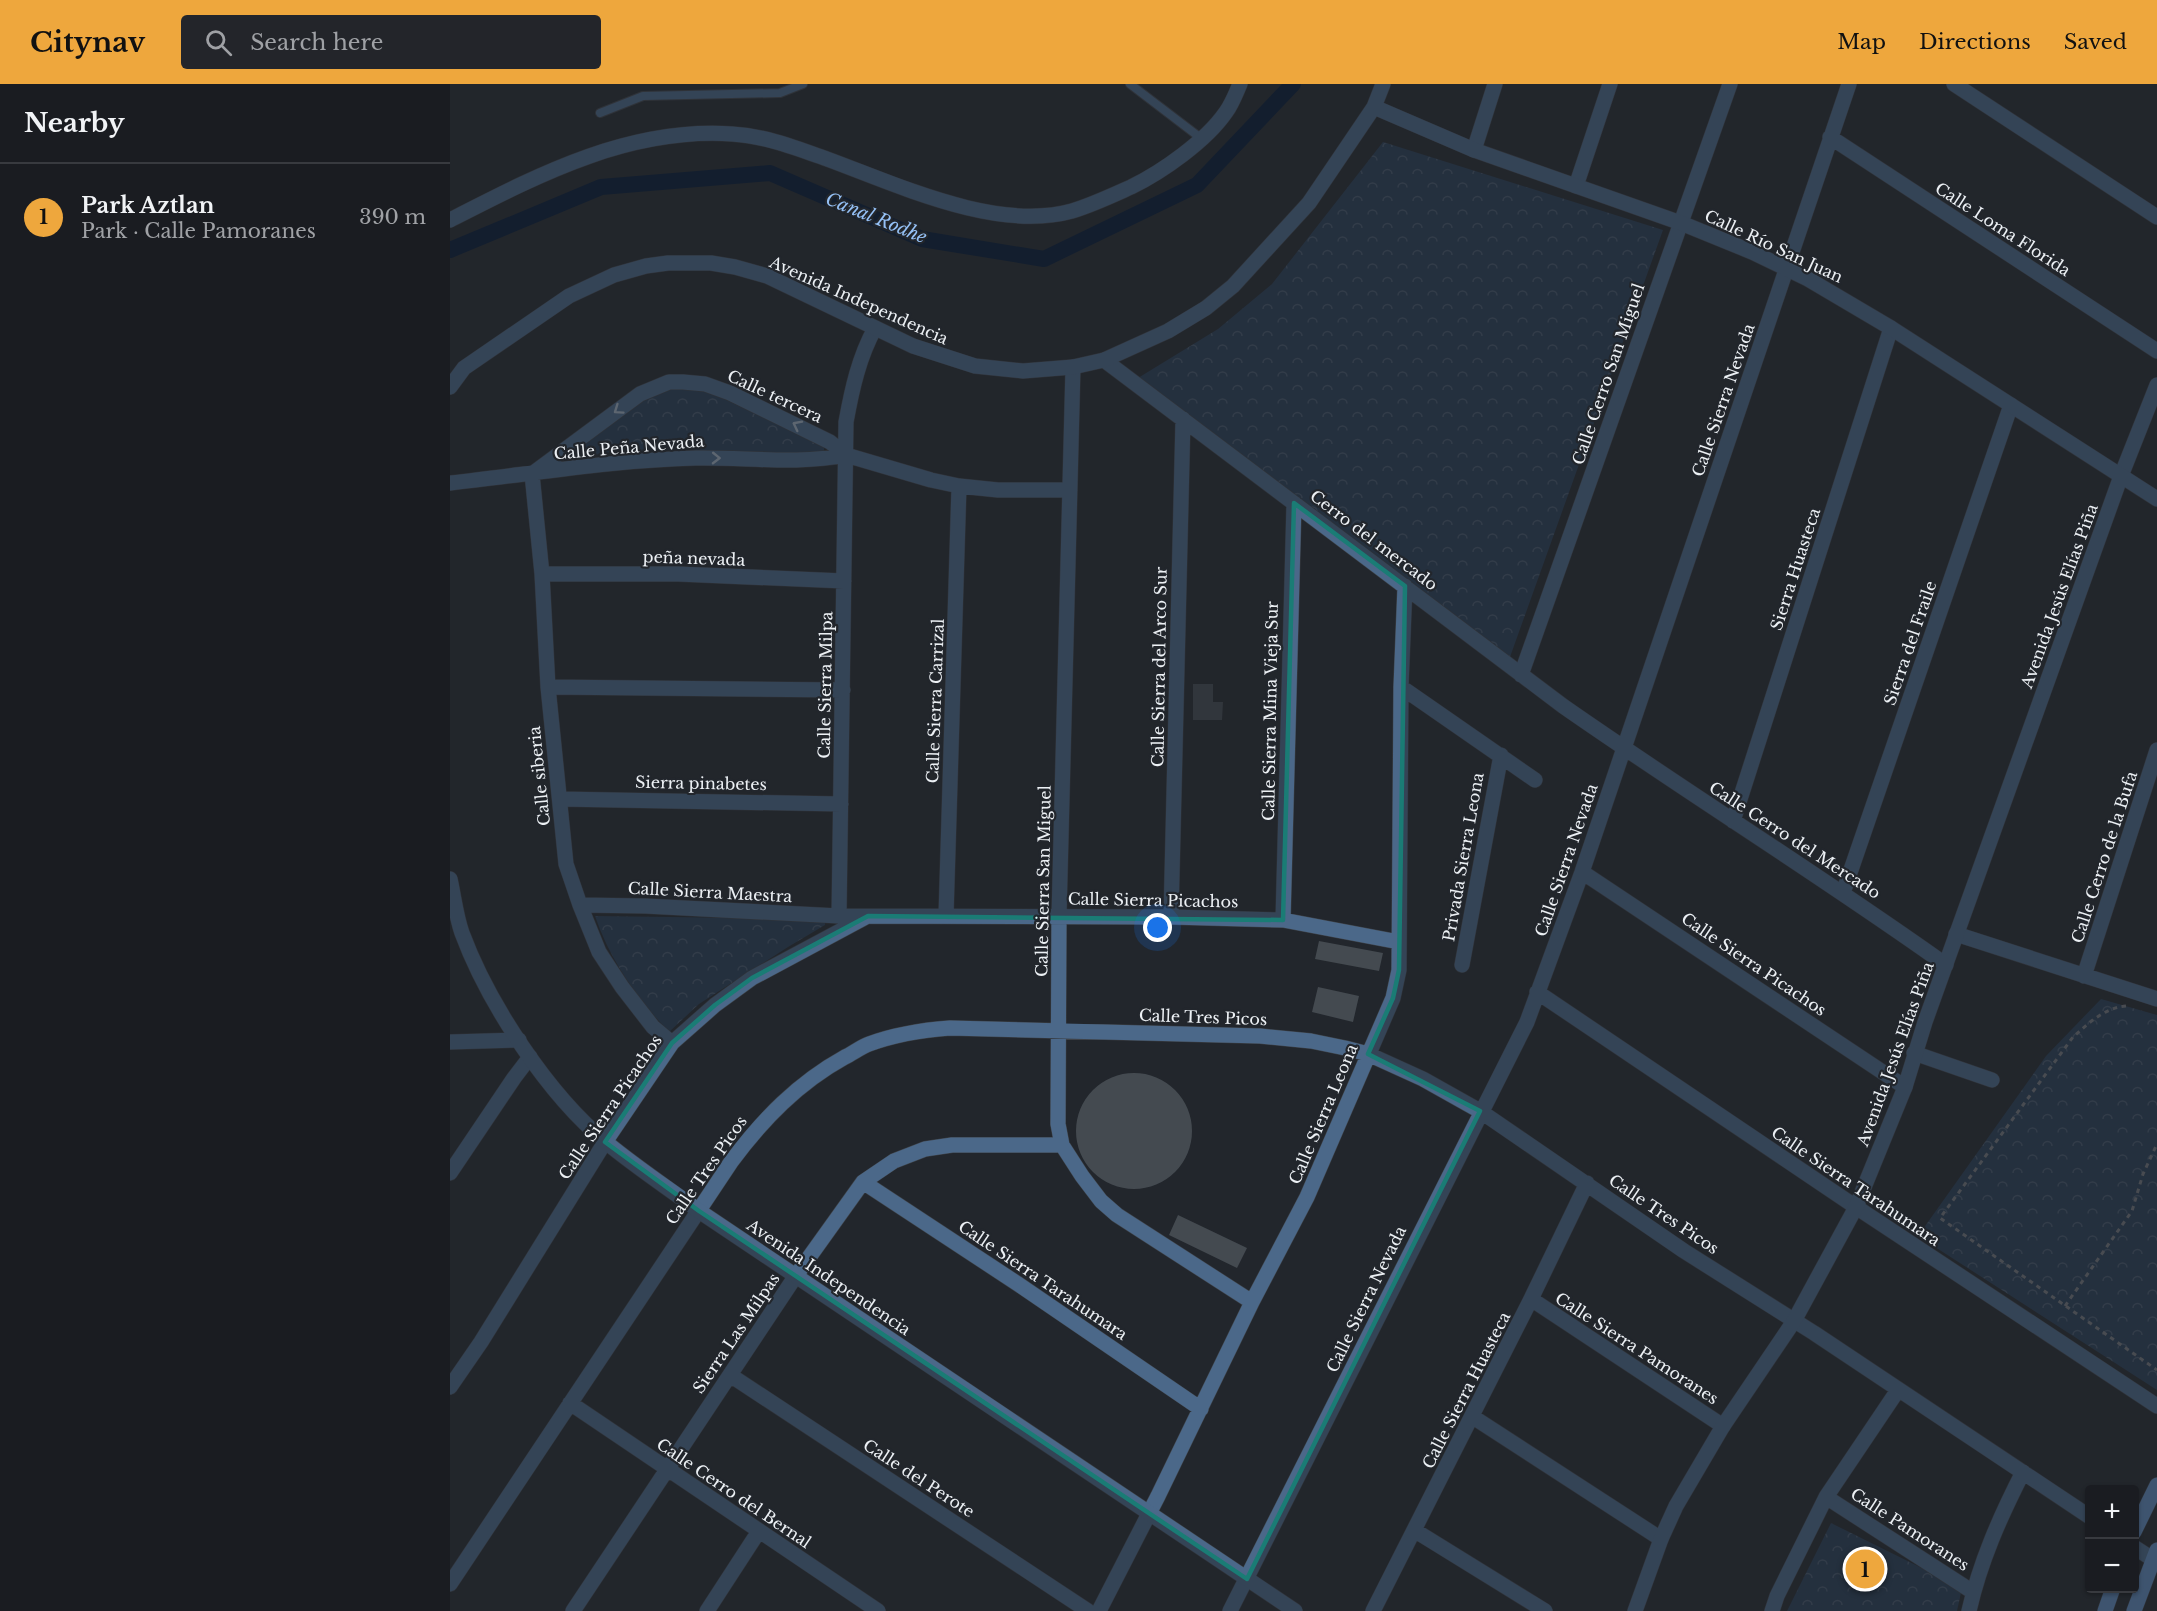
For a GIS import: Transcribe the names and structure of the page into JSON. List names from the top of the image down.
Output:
{
  "streets": {
    "street": [
      "Calle Loma Florida",
      "Calle Río San Juan",
      "Avenida Independencia",
      "Calle Cerro San Miguel",
      "Calle tercera",
      "Calle Sierra Nevada",
      "Calle Peña Nevada",
      "Cerro del mercado",
      "peña nevada",
      "Sierra Huasteca",
      "Avenida Jesús Elías Piña",
      "Sierra del Fraile",
      "Calle Sierra del Arco Sur",
      "Calle Sierra Milpa",
      "Calle Sierra Carrizal",
      "Calle Sierra Mina Vieja Sur",
      "Calle siberia",
      "Sierra pinabetes",
      "Calle Cerro del Mercado",
      "Privada Sierra Leona",
      "Calle Cerro de la Bufa",
      "Calle Sierra San Miguel",
      "Calle Sierra Maestra",
      "Calle Sierra Picachos",
      "Calle Tres Picos",
      "Calle Sierra Leona",
      "Calle Sierra Tarahumara",
      "Sierra Las Milpas",
      "Calle Sierra Pamoranes",
      "Calle Sierra Huasteca",
      "Calle del Perote",
      "Calle Cerro del Bernal",
      "Calle Pamoranes"
    ]
  },
  "crossings": [
    ["Calle Loma Florida", "Calle Sierra Nevada"],
    ["Calle Río San Juan", "Avenida Independencia"],
    ["Calle Río San Juan", "Calle Cerro San Miguel"],
    ["Calle Río San Juan", "Calle Sierra Nevada"],
    ["Calle Río San Juan", "Sierra Huasteca"],
    ["Calle Río San Juan", "Avenida Jesús Elías Piña"],
    ["Calle Río San Juan", "Sierra del Fraile"],
    ["Avenida Independencia", "Calle Sierra Nevada"],
    ["Avenida Independencia", "Cerro del mercado"],
    ["Avenida Independencia", "Calle Sierra Milpa"],
    ["Avenida Independencia", "Calle Sierra San Miguel"],
    ["Avenida Independencia", "Calle Sierra Picachos"],
    ["Avenida Independencia", "Calle Tres Picos"],
    ["Avenida Independencia", "Calle Sierra Leona"],
    ["Avenida Independencia", "Sierra Las Milpas"],
    ["Calle Cerro San Miguel", "Cerro del mercado"],
    ["Calle tercera", "Calle Peña Nevada"],
    ["Calle tercera", "Calle Sierra Milpa"],
    ["Calle tercera", "Calle siberia"],
    ["Calle Sierra Nevada", "Cerro del mercado"],
    ["Calle Sierra Nevada", "Calle Cerro del Mercado"],
    ["Calle Sierra Nevada", "Calle Sierra Picachos"],
    ["Calle Sierra Nevada", "Calle Tres Picos"],
    ["Calle Sierra Nevada", "Calle Sierra Tarahumara"],
    ["Calle Peña Nevada", "Calle Sierra Milpa"],
    ["Calle Peña Nevada", "Calle siberia"],
    ["Cerro del mercado", "Calle Sierra del Arco Sur"],
    ["Cerro del mercado", "Calle Sierra Mina Vieja Sur"],
    ["Cerro del mercado", "Calle Cerro del Mercado"],
    ["Cerro del mercado", "Calle Sierra Leona"],
    ["peña nevada", "Calle Sierra Milpa"],
    ["peña nevada", "Calle siberia"],
    ["Sierra Huasteca", "Calle Cerro del Mercado"],
    ["Avenida Jesús Elías Piña", "Calle Cerro del Mercado"],
    ["Avenida Jesús Elías Piña", "Calle Sierra Picachos"],
    ["Avenida Jesús Elías Piña", "Calle Tres Picos"],
    ["Avenida Jesús Elías Piña", "Calle Sierra Tarahumara"],
    ["Avenida Jesús Elías Piña", "Calle Sierra Pamoranes"],
    ["Sierra del Fraile", "Calle Cerro del Mercado"],
    ["Calle Sierra del Arco Sur", "Calle Sierra Picachos"],
    ["Calle Sierra Milpa", "Sierra pinabetes"],
    ["Calle Sierra Milpa", "Calle Sierra Maestra"],
    ["Calle Sierra Milpa", "Calle Sierra Picachos"],
    ["Calle Sierra Carrizal", "Calle Sierra Picachos"],
    ["Calle Sierra Mina Vieja Sur", "Calle Sierra Picachos"],
    ["Calle siberia", "Sierra pinabetes"],
    ["Calle siberia", "Calle Sierra Maestra"],
    ["Calle siberia", "Calle Sierra Picachos"],
    ["Privada Sierra Leona", "Calle Sierra Leona"],
    ["Calle Sierra San Miguel", "Calle Sierra Picachos"],
    ["Calle Sierra San Miguel", "Calle Tres Picos"],
    ["Calle Sierra San Miguel", "Calle Sierra Leona"],
    ["Calle Sierra San Miguel", "Sierra Las Milpas"],
    ["Calle Sierra Maestra", "Calle Sierra Picachos"],
    ["Calle Sierra Picachos", "Calle Sierra Leona"],
    ["Calle Tres Picos", "Calle Sierra Leona"],
    ["Calle Tres Picos", "Calle Sierra Huasteca"],
    ["Calle Tres Picos", "Calle Cerro del Bernal"],
    ["Calle Sierra Leona", "Calle Sierra Tarahumara"],
    ["Calle Sierra Tarahumara", "Sierra Las Milpas"],
    ["Sierra Las Milpas", "Calle del Perote"],
    ["Sierra Las Milpas", "Calle Cerro del Bernal"],
    ["Calle Sierra Pamoranes", "Calle Sierra Huasteca"]
  ],
  "one_way": ["Calle tercera", "Calle Peña Nevada"],
  "water": ["Canal Rodhe"],
  "page": {
    "header": "Citynav",
    "search": "Search here",
    "nav": ["Map", "Directions", "Saved"],
    "heading": "Nearby",
    "list": [
      {
        "mark": "1",
        "name": "Park Aztlan",
        "note": "Park · Calle Pamoranes",
        "value": "390 m"
      }
    ],
    "map_buttons": ["+", "−"],
    "pins": "1"
  }
}
